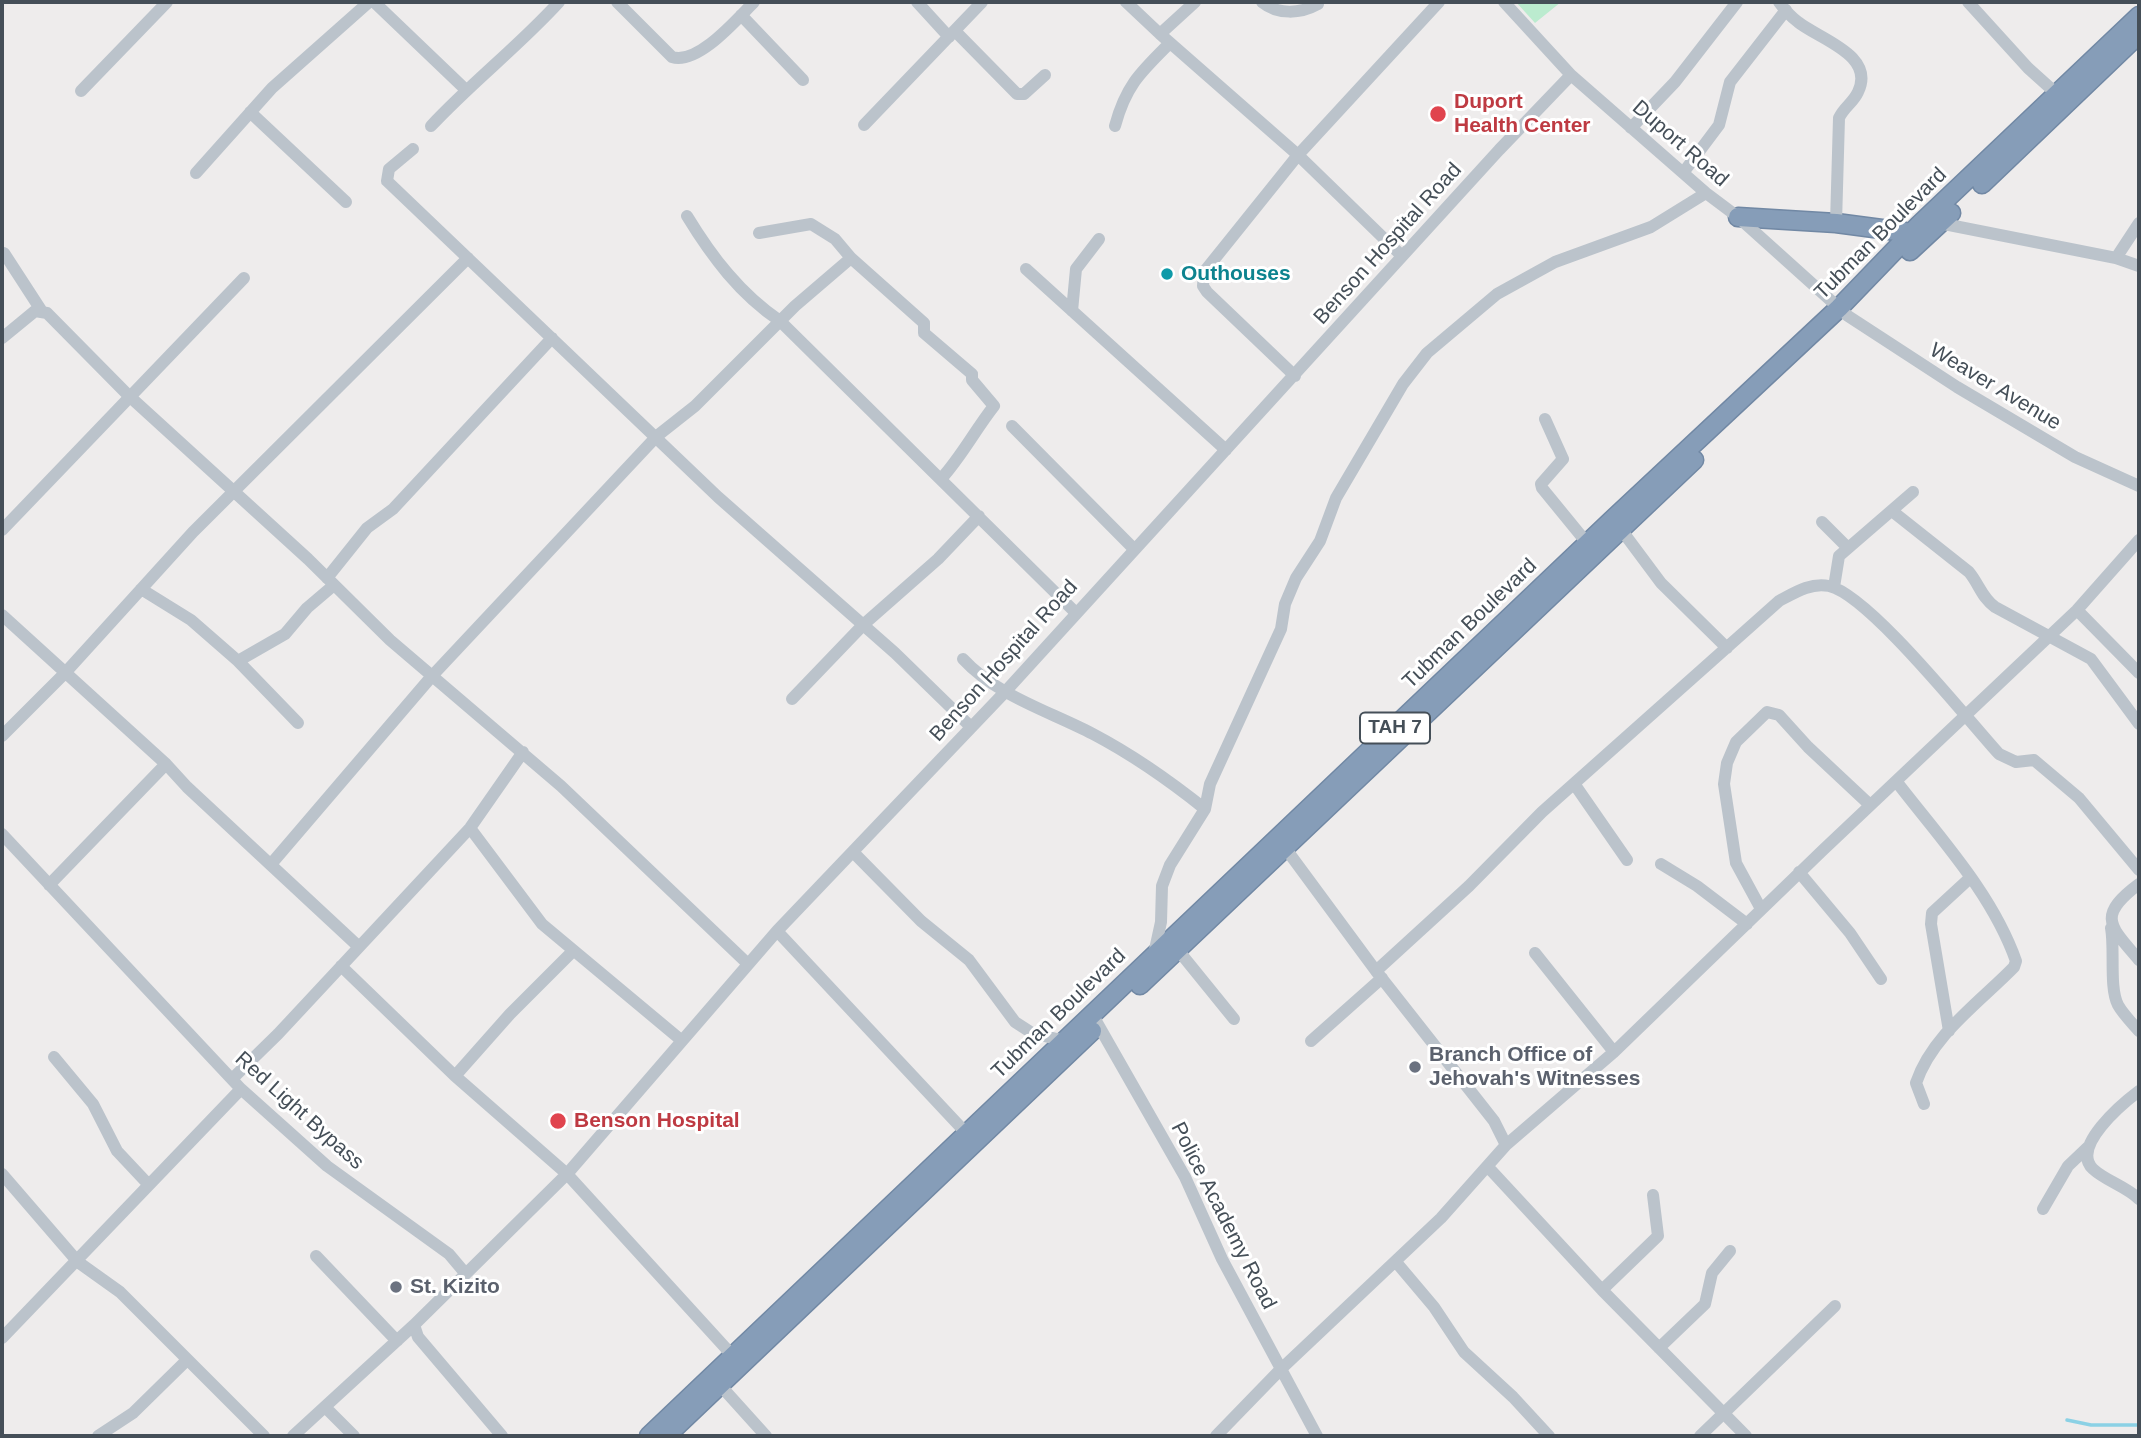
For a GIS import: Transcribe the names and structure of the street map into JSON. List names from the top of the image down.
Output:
{
  "streets": {
    "highway": ["Tubman Boulevard", "TAH 7"],
    "street": [
      "Duport Road",
      "Benson Hospital Road",
      "Weaver Avenue",
      "Red Light Bypass",
      "Police Academy Road"
    ]
  },
  "crossings": [
    ["Duport Road", "Tubman Boulevard"],
    ["Duport Road", "Benson Hospital Road"],
    ["Duport Road", "Weaver Avenue"],
    ["Tubman Boulevard", "Weaver Avenue"],
    ["Tubman Boulevard", "Police Academy Road"],
    ["Benson Hospital Road", "Red Light Bypass"]
  ],
  "places": [
    "Duport Health Center",
    "Outhouses",
    "Branch Office of Jehovah's Witnesses",
    "Benson Hospital",
    "St. Kizito"
  ]
}
